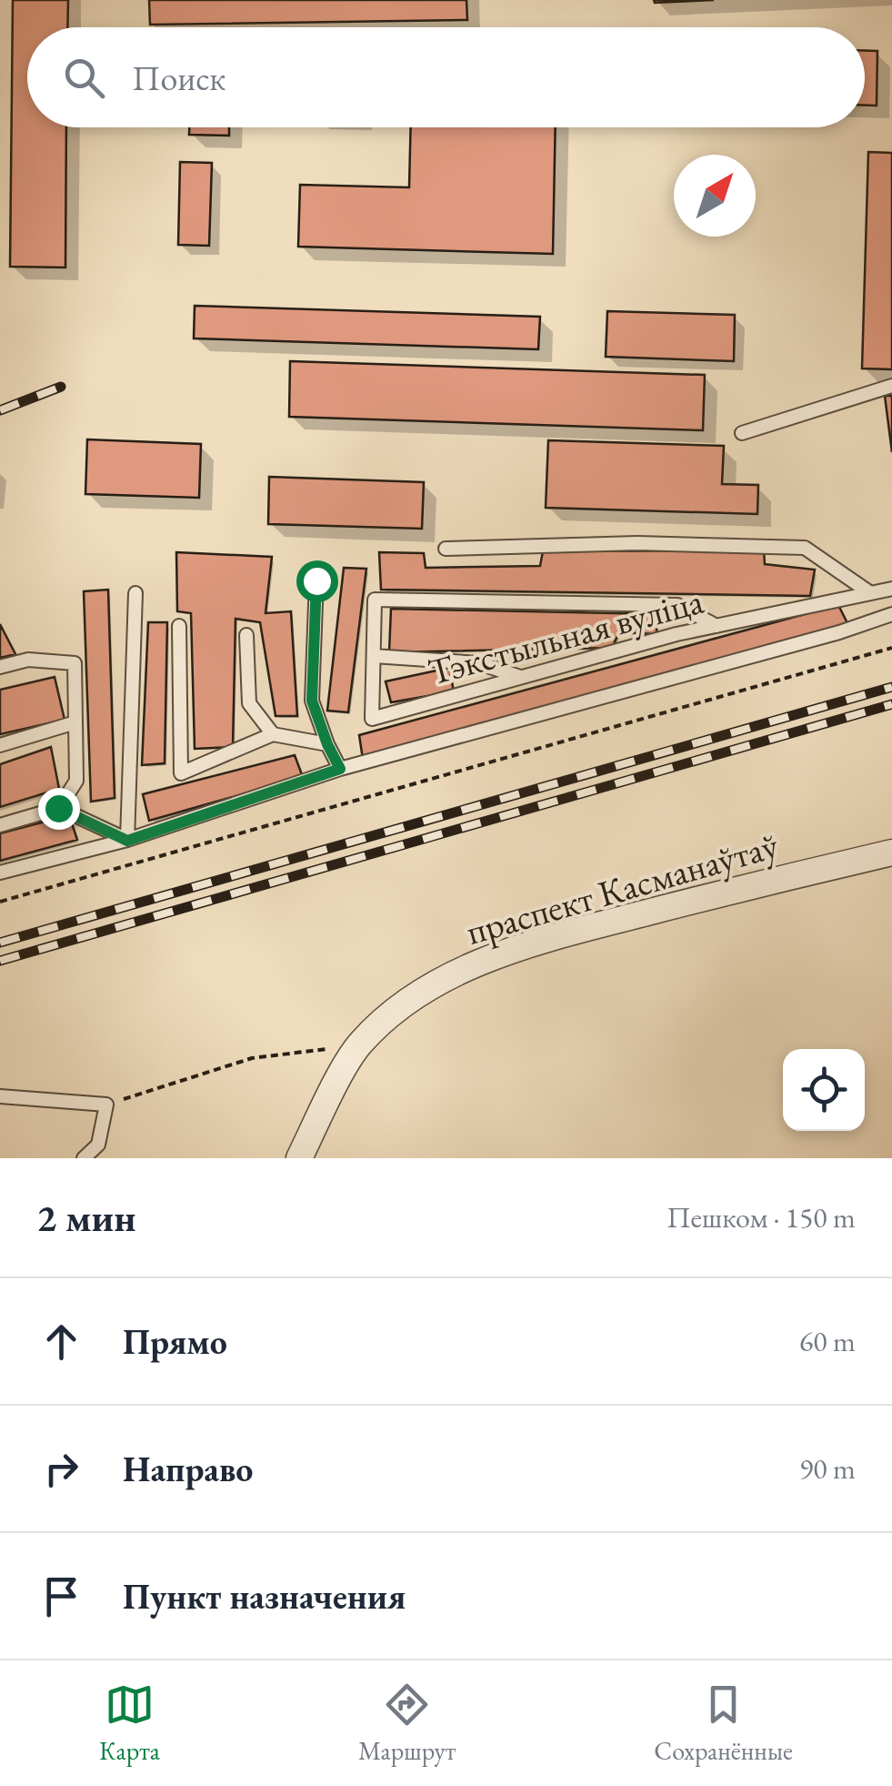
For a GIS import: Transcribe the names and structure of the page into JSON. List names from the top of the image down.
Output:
{
  "streets": {
    "street": ["праспект Касманаўтаў"],
    "lane": ["Тэкстыльная вуліца"]
  },
  "north": "top right",
  "page": {
    "search": "Поиск",
    "heading": ["2 мин", "Пешком · 150 m"],
    "list": [
      ["Прямо", "60 m"],
      ["Направо", "90 m"],
      "Пункт назначения"
    ],
    "nav": ["Карта", "Маршрут", "Сохранённые"]
  }
}
